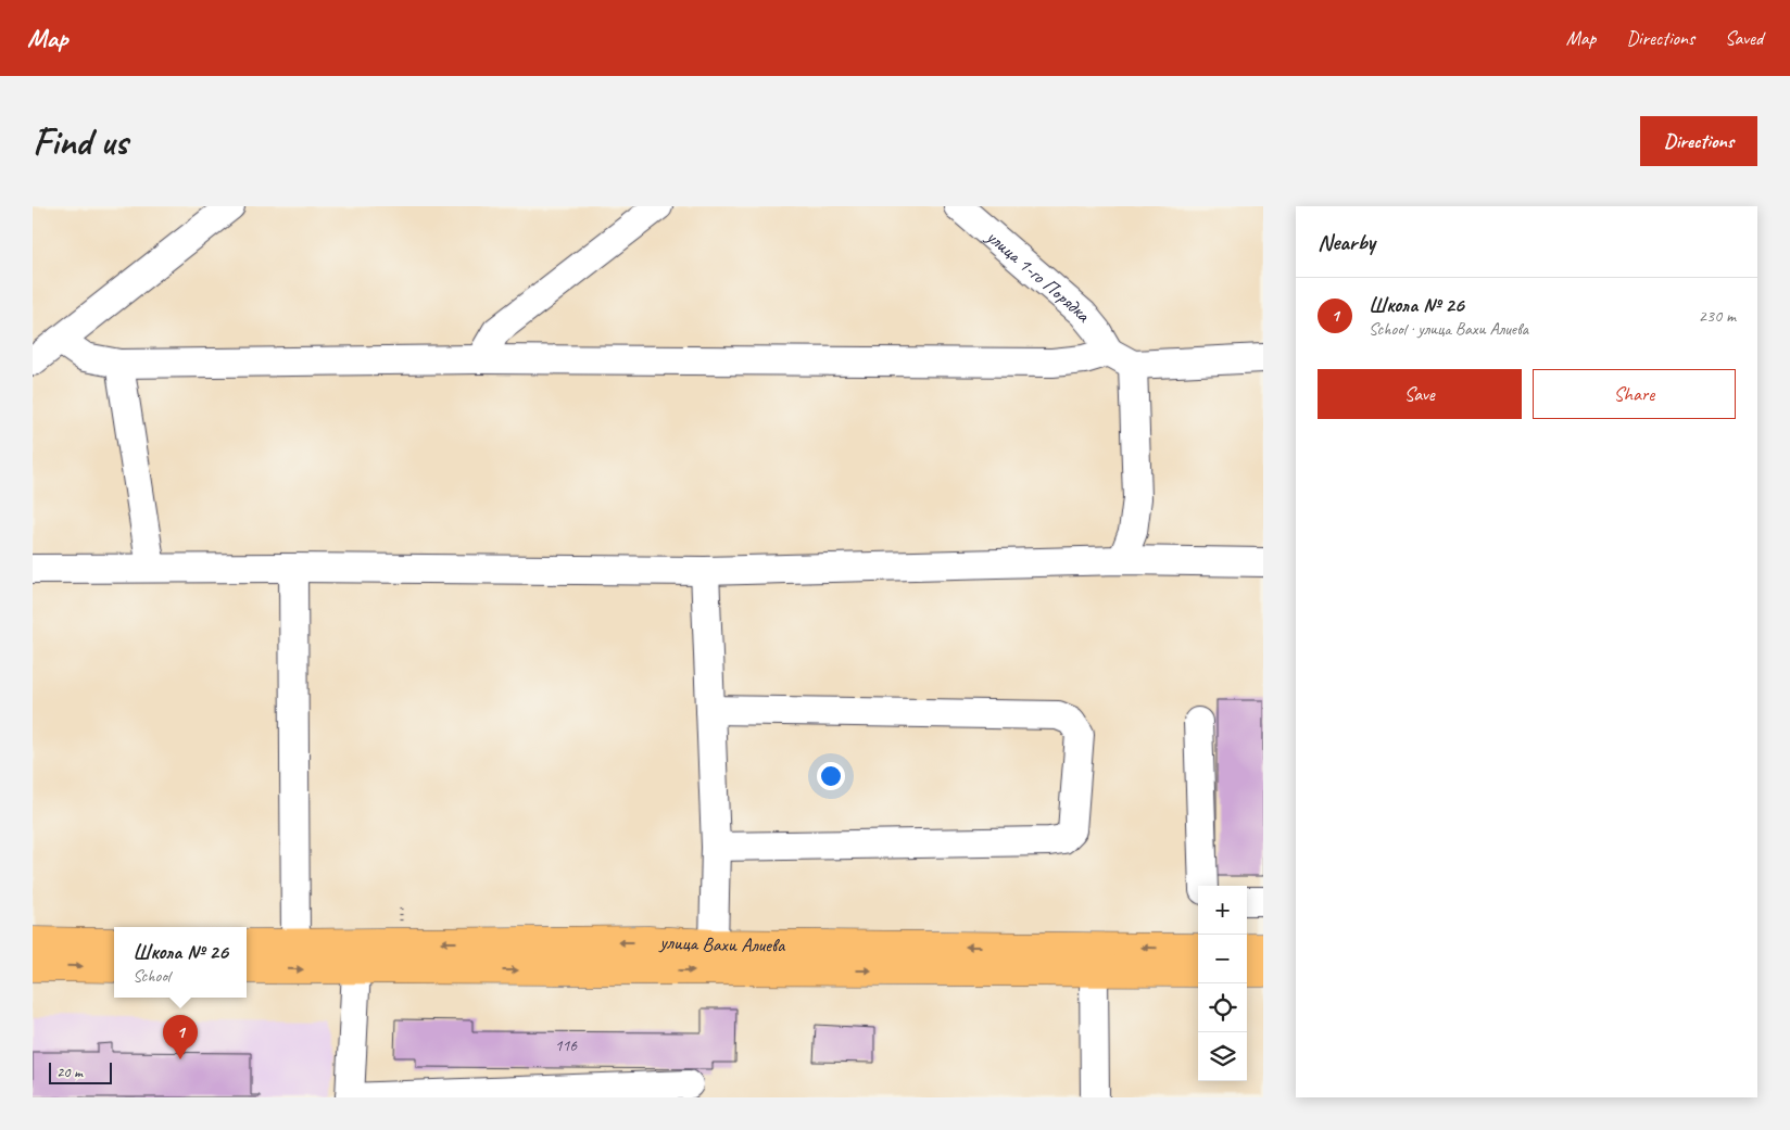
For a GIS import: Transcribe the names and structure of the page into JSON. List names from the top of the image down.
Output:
{
  "streets": {
    "main road": ["улица Вахи Алиева"],
    "street": ["улица 1-го Порядка"]
  },
  "house_numbers": ["116"],
  "scale_bar": "20 m",
  "page": {
    "header": "Map",
    "nav": ["Map", "Directions", "Saved"],
    "buttons": [
      "Directions",
      ["Save", "Share"]
    ],
    "title": "Find us",
    "heading": "Nearby",
    "list": [
      {
        "mark": "1",
        "name": "Школа № 26",
        "note": "School · улица Вахи Алиева",
        "value": "230 m"
      }
    ],
    "map_buttons": ["+", "−"],
    "popup": ["Школа № 26", "School"],
    "pins": "1",
    "scale": "20 m"
  }
}
